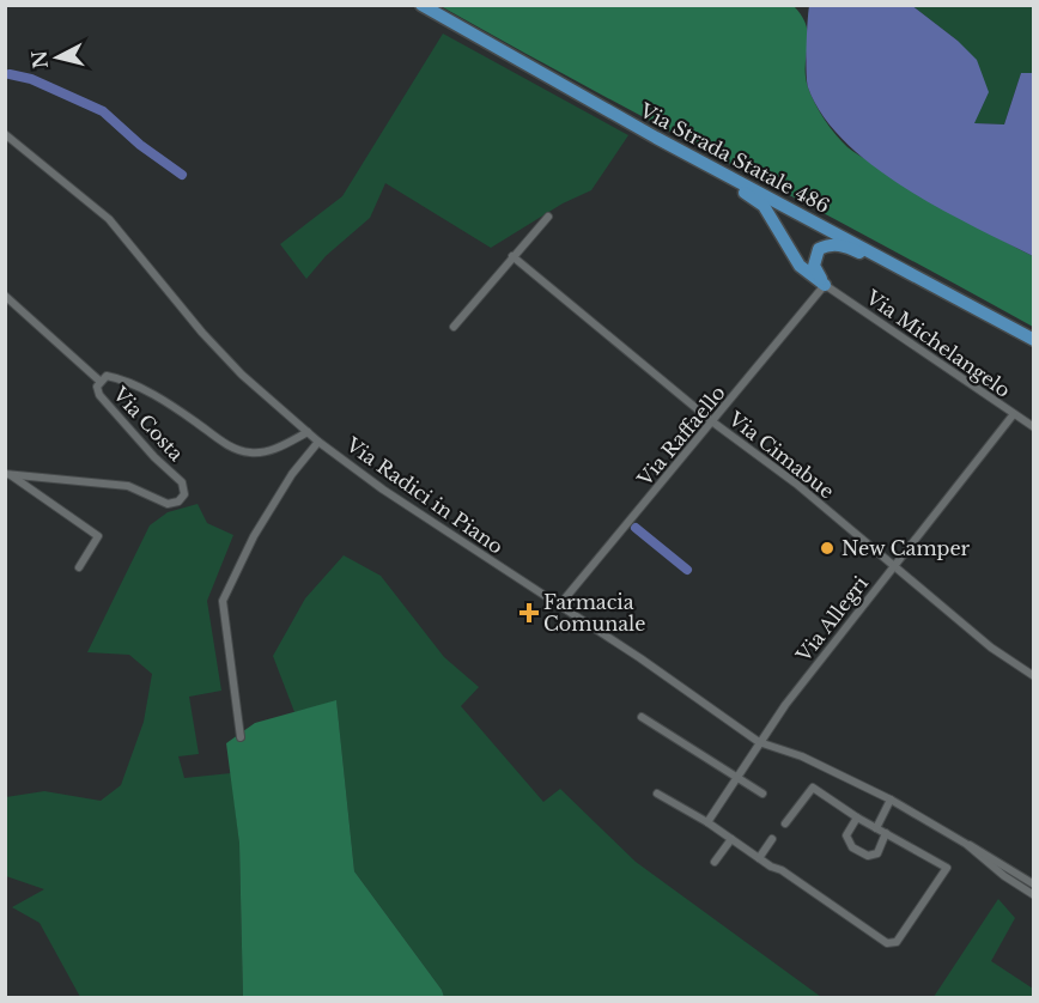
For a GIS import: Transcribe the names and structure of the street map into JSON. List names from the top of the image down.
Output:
{
  "streets": {
    "main road": ["Via Strada Statale 486"],
    "street": [
      "Via Michelangelo",
      "Via Costa",
      "Via Raffaello",
      "Via Cimabue",
      "Via Radici in Piano",
      "Via Allegri"
    ]
  },
  "crossings": [
    ["Via Michelangelo", "Via Raffaello"],
    ["Via Michelangelo", "Via Allegri"],
    ["Via Costa", "Via Radici in Piano"],
    ["Via Raffaello", "Via Cimabue"],
    ["Via Raffaello", "Via Radici in Piano"],
    ["Via Cimabue", "Via Allegri"],
    ["Via Radici in Piano", "Via Allegri"]
  ],
  "places": {
    "other": ["New Camper"],
    "health": ["Farmacia Comunale"]
  },
  "north": "left"
}
